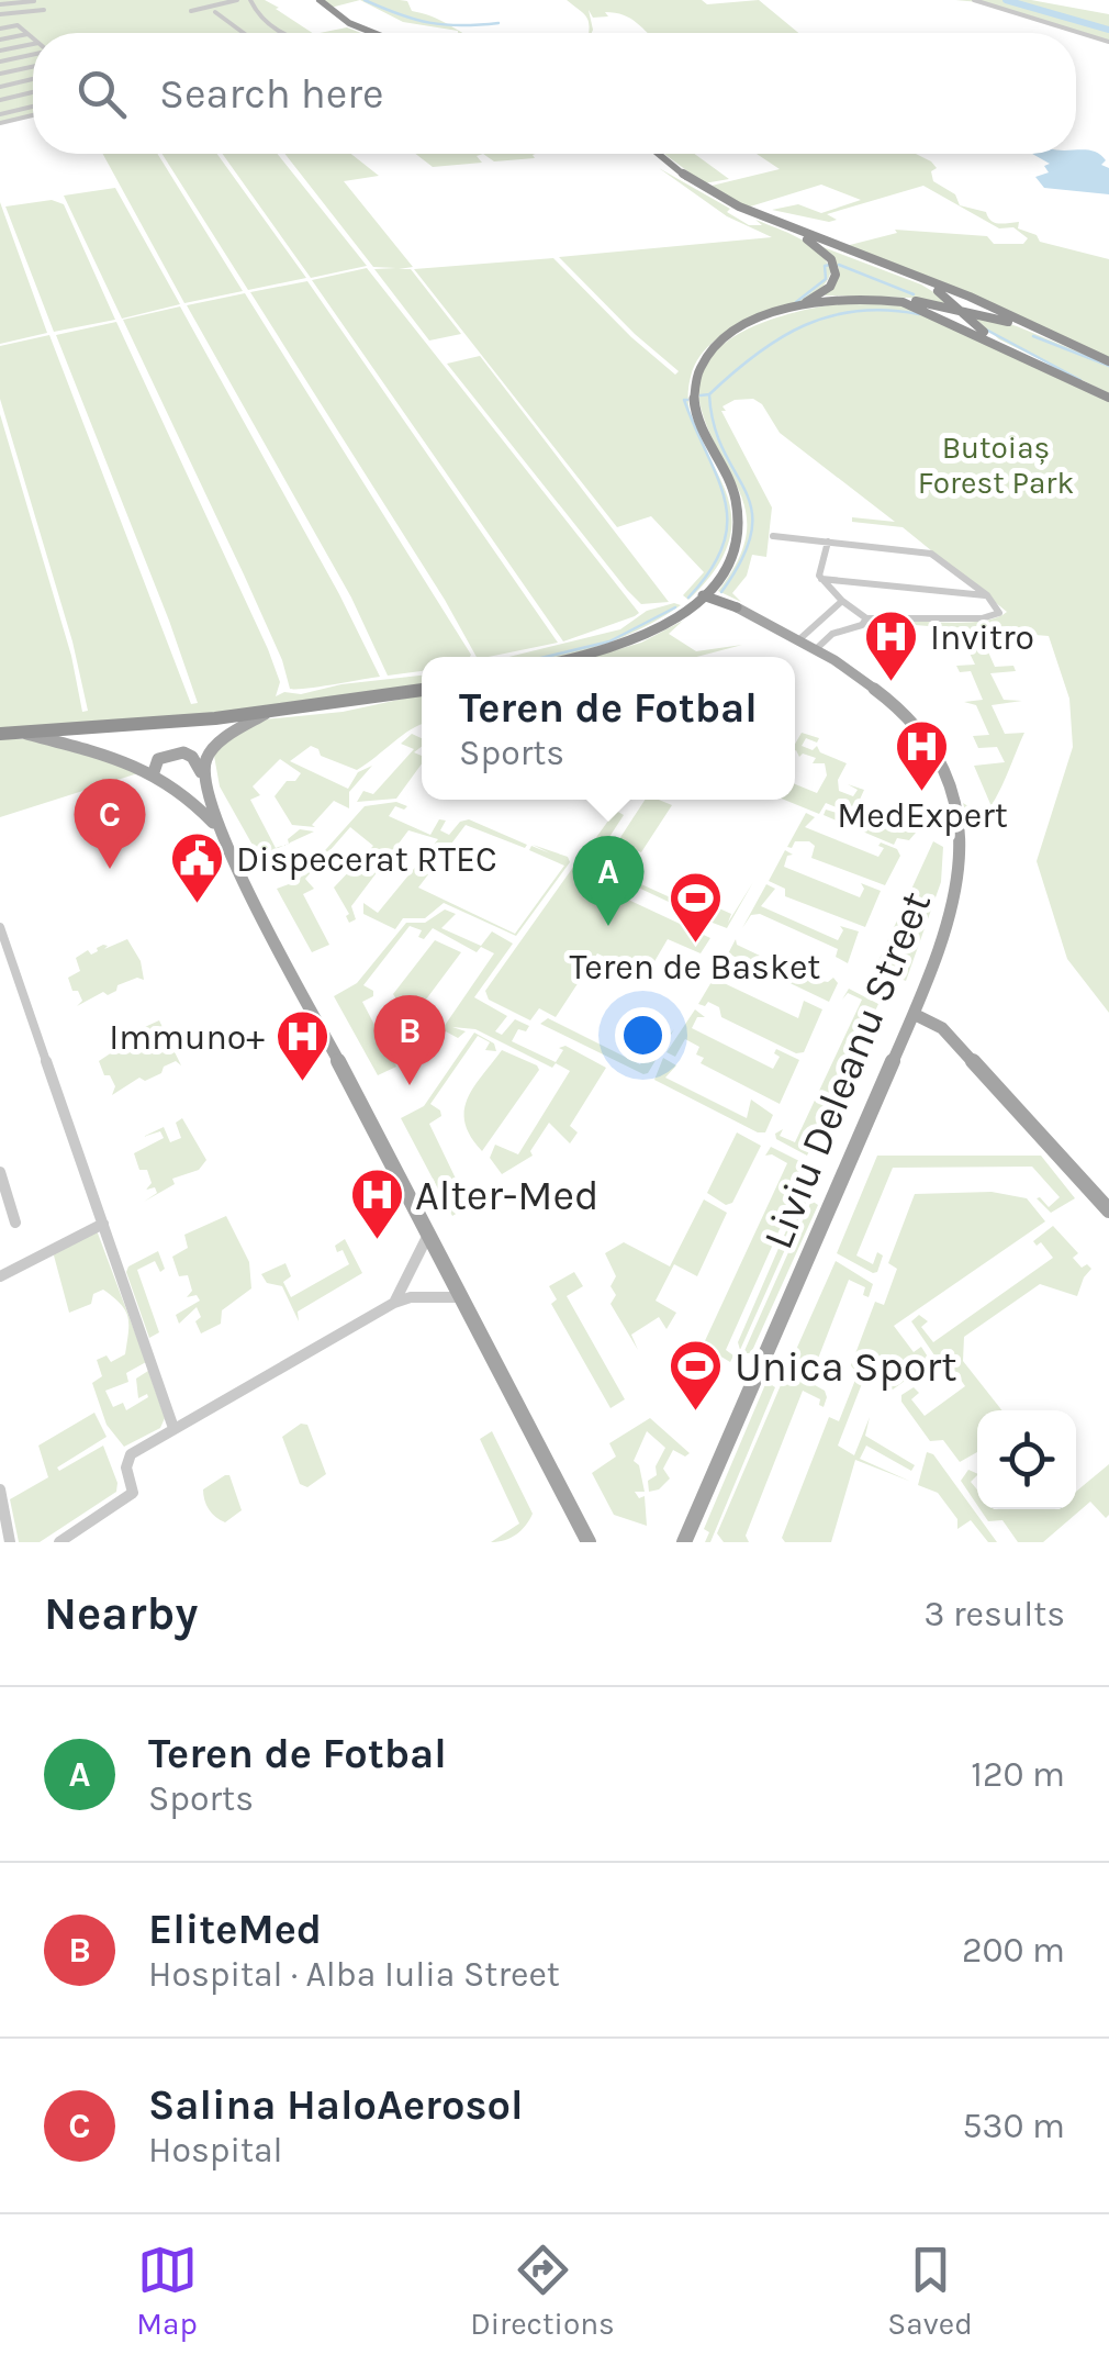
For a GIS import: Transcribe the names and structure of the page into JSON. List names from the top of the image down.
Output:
{
  "streets": {
    "main road": ["Liviu Deleanu Street"]
  },
  "parks": ["Butoiaș Forest Park"],
  "places": {
    "hospital": [
      "Invitro",
      "MedExpert",
      "Immuno+",
      "Alter-Med"
    ],
    "public building": ["Dispecerat RTEC"],
    "sports": ["Teren de Basket", "Unica Sport"]
  },
  "page": {
    "search": "Search here",
    "popup": ["Teren de Fotbal", "Sports"],
    "pins": ["C", "A", "B"],
    "heading": ["Nearby", "3 results"],
    "list": [
      {
        "mark": "A",
        "name": "Teren de Fotbal",
        "note": "Sports",
        "value": "120 m"
      },
      {
        "mark": "B",
        "name": "EliteMed",
        "note": "Hospital · Alba Iulia Street",
        "value": "200 m"
      },
      {
        "mark": "C",
        "name": "Salina HaloAerosol",
        "note": "Hospital",
        "value": "530 m"
      }
    ],
    "nav": ["Map", "Directions", "Saved"]
  }
}
